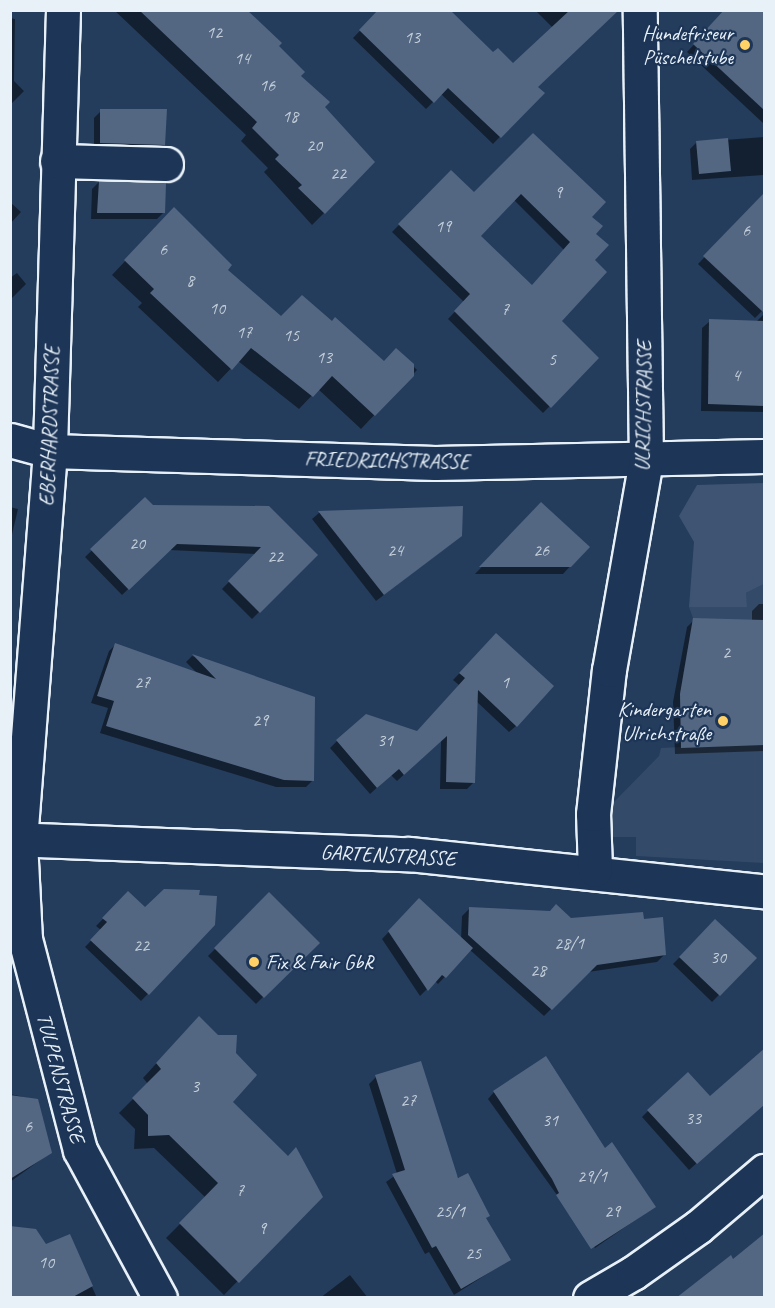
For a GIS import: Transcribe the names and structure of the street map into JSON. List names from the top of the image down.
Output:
{
  "streets": {
    "street": [
      "ULRICHSTRASSE",
      "EBERHARDSTRASSE",
      "FRIEDRICHSTRASSE",
      "GARTENSTRASSE",
      "TULPENSTRASSE"
    ]
  },
  "crossings": [
    ["ULRICHSTRASSE", "FRIEDRICHSTRASSE"],
    ["ULRICHSTRASSE", "GARTENSTRASSE"],
    ["EBERHARDSTRASSE", "FRIEDRICHSTRASSE"],
    ["EBERHARDSTRASSE", "GARTENSTRASSE"],
    ["EBERHARDSTRASSE", "TULPENSTRASSE"],
    ["GARTENSTRASSE", "TULPENSTRASSE"]
  ],
  "places": ["Hundefriseur Püschelstube", "Kindergarten Ulrichstraße", "Fix & Fair GbR"],
  "house_numbers": [
    "12",
    "13",
    "14",
    "16",
    "18",
    "20",
    "22",
    "9",
    "19",
    "6",
    "6",
    "8",
    "10",
    "7",
    "17",
    "15",
    "13",
    "5",
    "4",
    "20",
    "24",
    "26",
    "22",
    "2",
    "27",
    "1",
    "29",
    "31",
    "28/1",
    "22",
    "30",
    "28",
    "3",
    "27",
    "33",
    "31",
    "6",
    "29/1",
    "7",
    "25/1",
    "29",
    "9",
    "25",
    "10"
  ]
}
